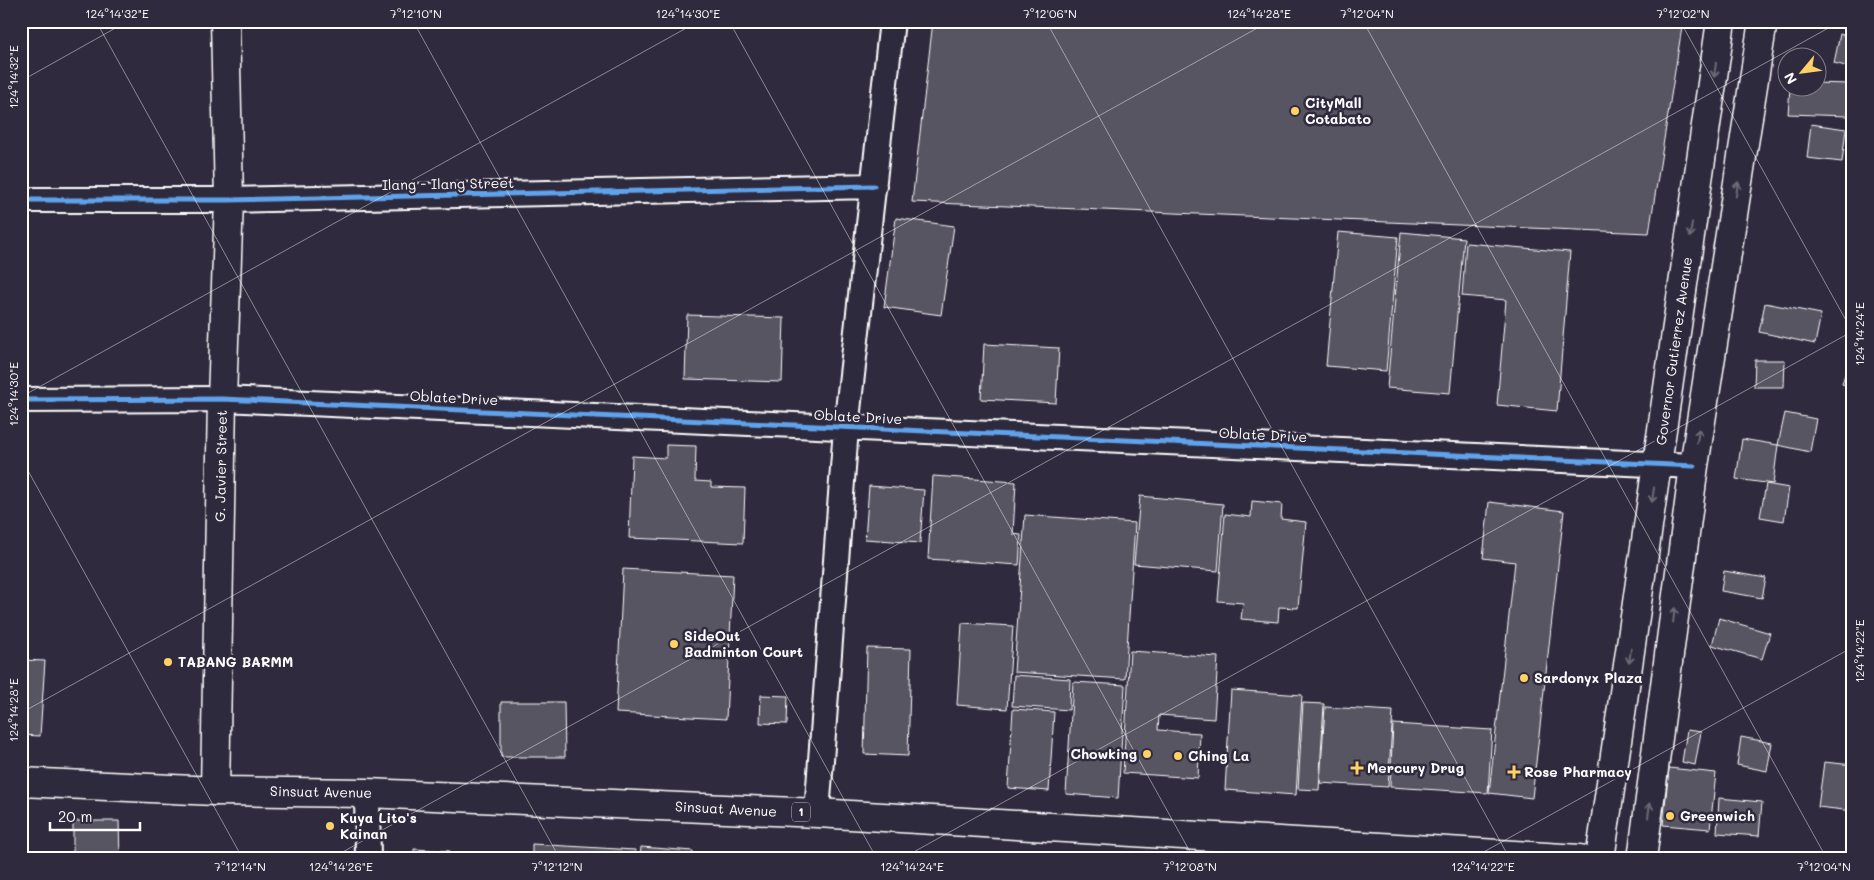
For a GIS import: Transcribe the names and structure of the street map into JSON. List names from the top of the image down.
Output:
{
  "streets": {
    "street": [
      "Ilang - Ilang Street",
      "Governor Gutierrez Avenue",
      "Oblate Drive",
      "G. Javier Street",
      "Sinsuat Avenue",
      "1"
    ]
  },
  "crossings": [
    ["Ilang - Ilang Street", "G. Javier Street"],
    ["Governor Gutierrez Avenue", "Oblate Drive"],
    ["Oblate Drive", "G. Javier Street"],
    ["G. Javier Street", "Sinsuat Avenue"]
  ],
  "places": {
    "other": [
      "CityMall Cotabato",
      "SideOut Badminton Court",
      "TABANG BARMM",
      "Sardonyx Plaza",
      "Chowking",
      "Ching La",
      "Greenwich",
      "Kuya Lito's Kainan"
    ],
    "health": ["Mercury Drug", "Rose Pharmacy"]
  },
  "scale_bar": "20 m",
  "north": "bottom left",
  "coordinates": [
    "124°14'32\"E",
    "7°12'10\"N",
    "124°14'30\"E",
    "7°12'06\"N",
    "124°14'28\"E",
    "7°12'04\"N",
    "7°12'02\"N",
    "124°14'24\"E",
    "124°14'22\"E",
    "7°12'14\"N",
    "124°14'26\"E",
    "7°12'12\"N",
    "7°12'08\"N"
  ]
}
